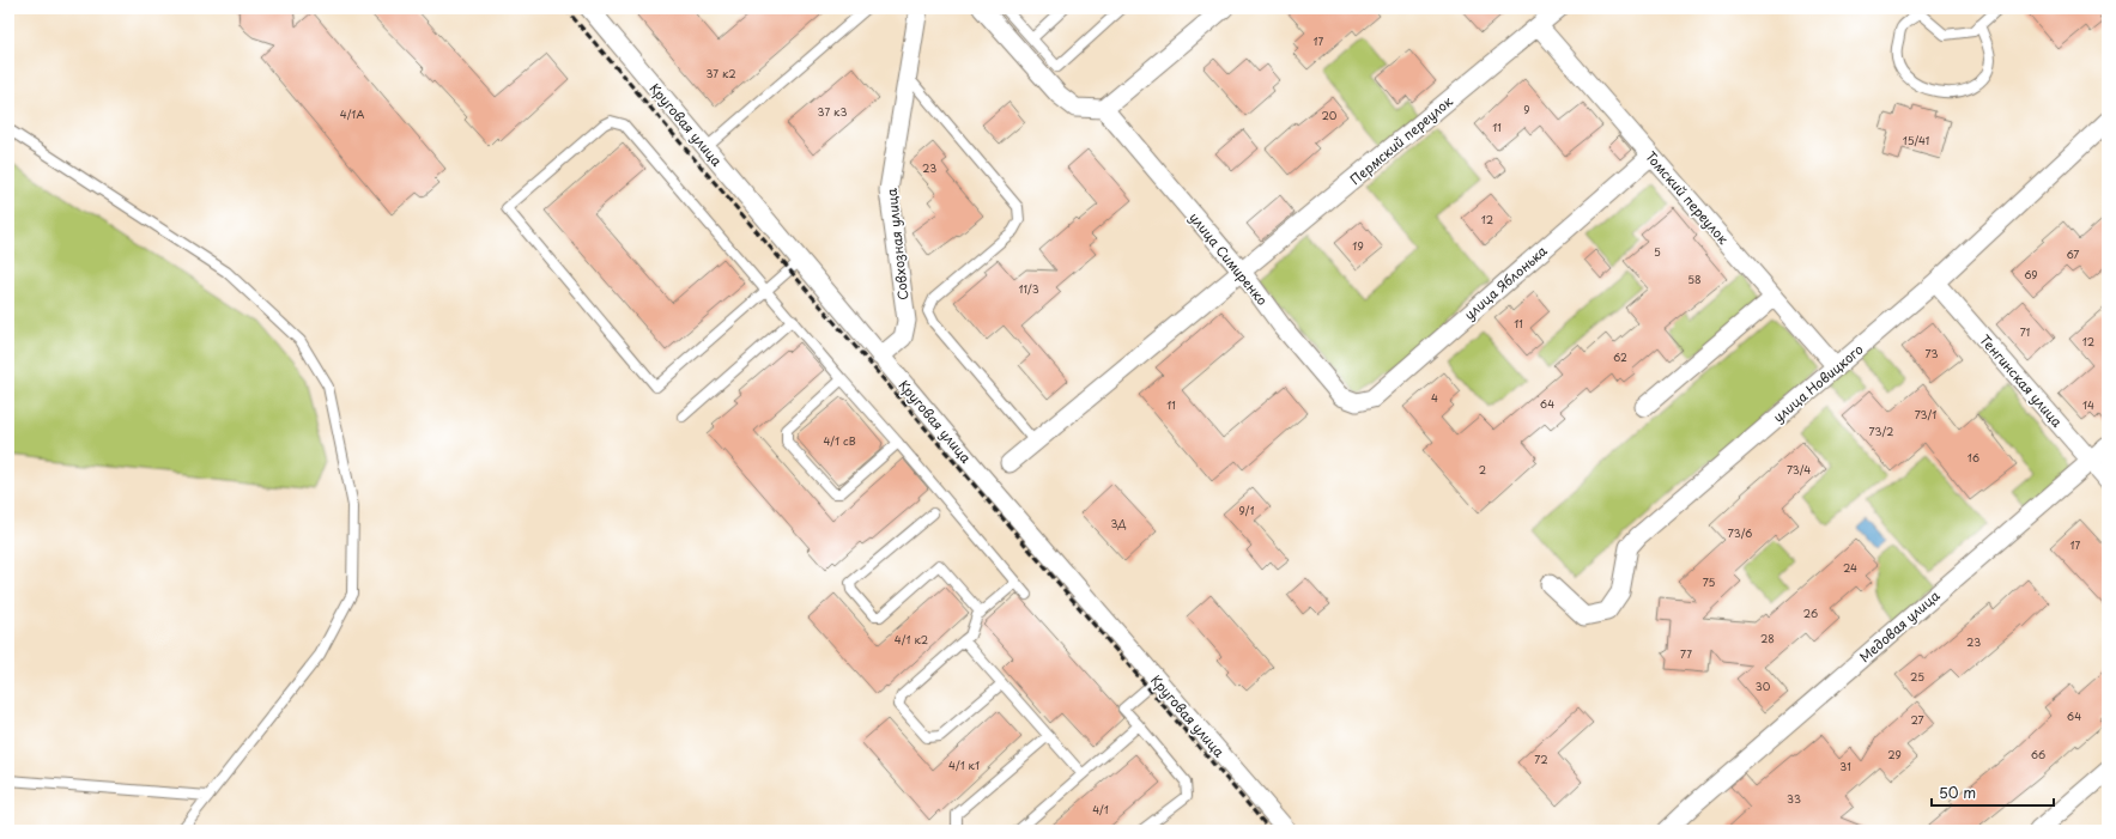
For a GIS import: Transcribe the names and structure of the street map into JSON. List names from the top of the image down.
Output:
{
  "streets": {
    "street": [
      "Круговая улица",
      "Пермский переулок",
      "Томский переулок",
      "Совхозная улица",
      "улица Симиренко",
      "улица Яблонька",
      "Тенгинская улица",
      "улица Новицкого",
      "Медовая улица"
    ]
  },
  "crossings": [
    ["Круговая улица", "Совхозная улица"],
    ["Пермский переулок", "Томский переулок"],
    ["Пермский переулок", "улица Симиренко"],
    ["Томский переулок", "улица Яблонька"],
    ["Томский переулок", "улица Новицкого"],
    ["улица Симиренко", "улица Яблонька"],
    ["Тенгинская улица", "улица Новицкого"],
    ["Тенгинская улица", "Медовая улица"]
  ],
  "house_numbers": [
    "17",
    "37 к2",
    "9",
    "37 к3",
    "4/1А",
    "20",
    "11",
    "15/41",
    "23",
    "12",
    "19",
    "5",
    "67",
    "69",
    "58",
    "11/3",
    "11",
    "71",
    "12",
    "73",
    "62",
    "4",
    "64",
    "11",
    "14",
    "73/1",
    "73/2",
    "4/1 сВ",
    "16",
    "2",
    "73/4",
    "9/1",
    "3Д",
    "73/6",
    "17",
    "24",
    "75",
    "26",
    "28",
    "4/1 к2",
    "23",
    "77",
    "25",
    "30",
    "64",
    "27",
    "29",
    "66",
    "72",
    "4/1 к1",
    "31",
    "33",
    "4/1"
  ],
  "scale_bar": "50 m"
}
